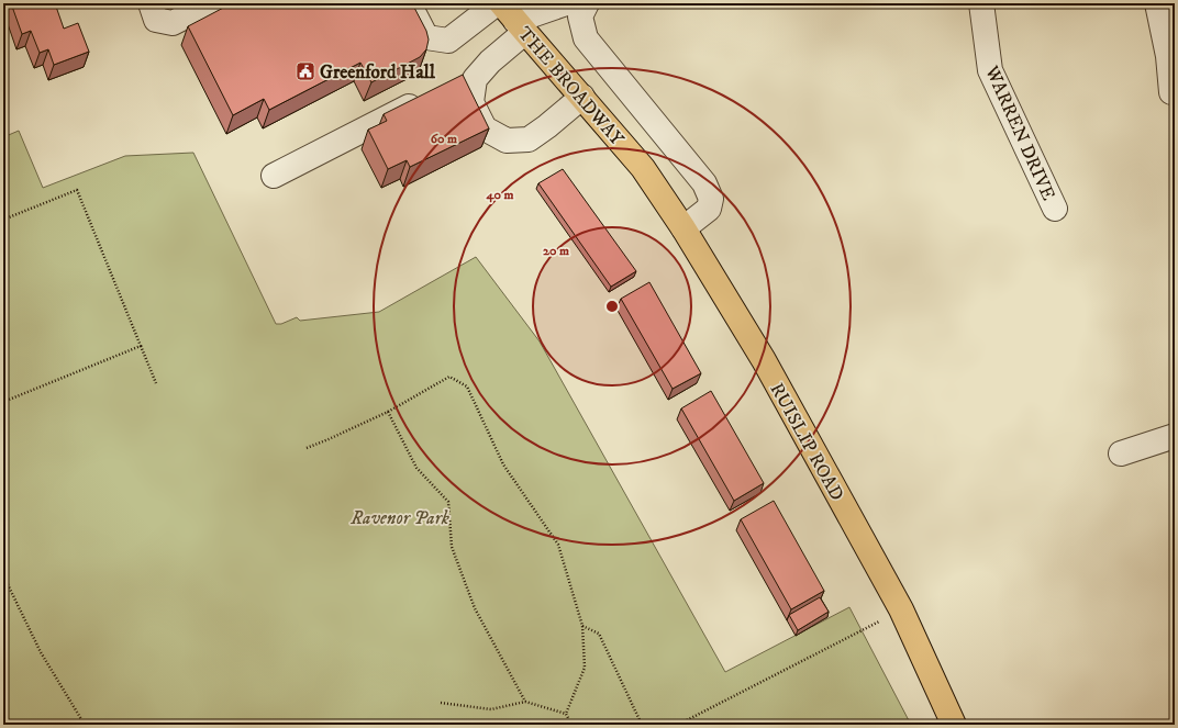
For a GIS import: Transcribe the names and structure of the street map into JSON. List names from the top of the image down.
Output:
{
  "streets": {
    "main road": ["THE BROADWAY", "RUISLIP ROAD"],
    "street": ["WARREN DRIVE"]
  },
  "crossings": [
    ["THE BROADWAY", "RUISLIP ROAD"]
  ],
  "parks": ["Ravenor Park"],
  "places": {
    "public building": ["Greenford Hall"]
  },
  "rings": ["60 m", "40 m", "20 m"]
}
